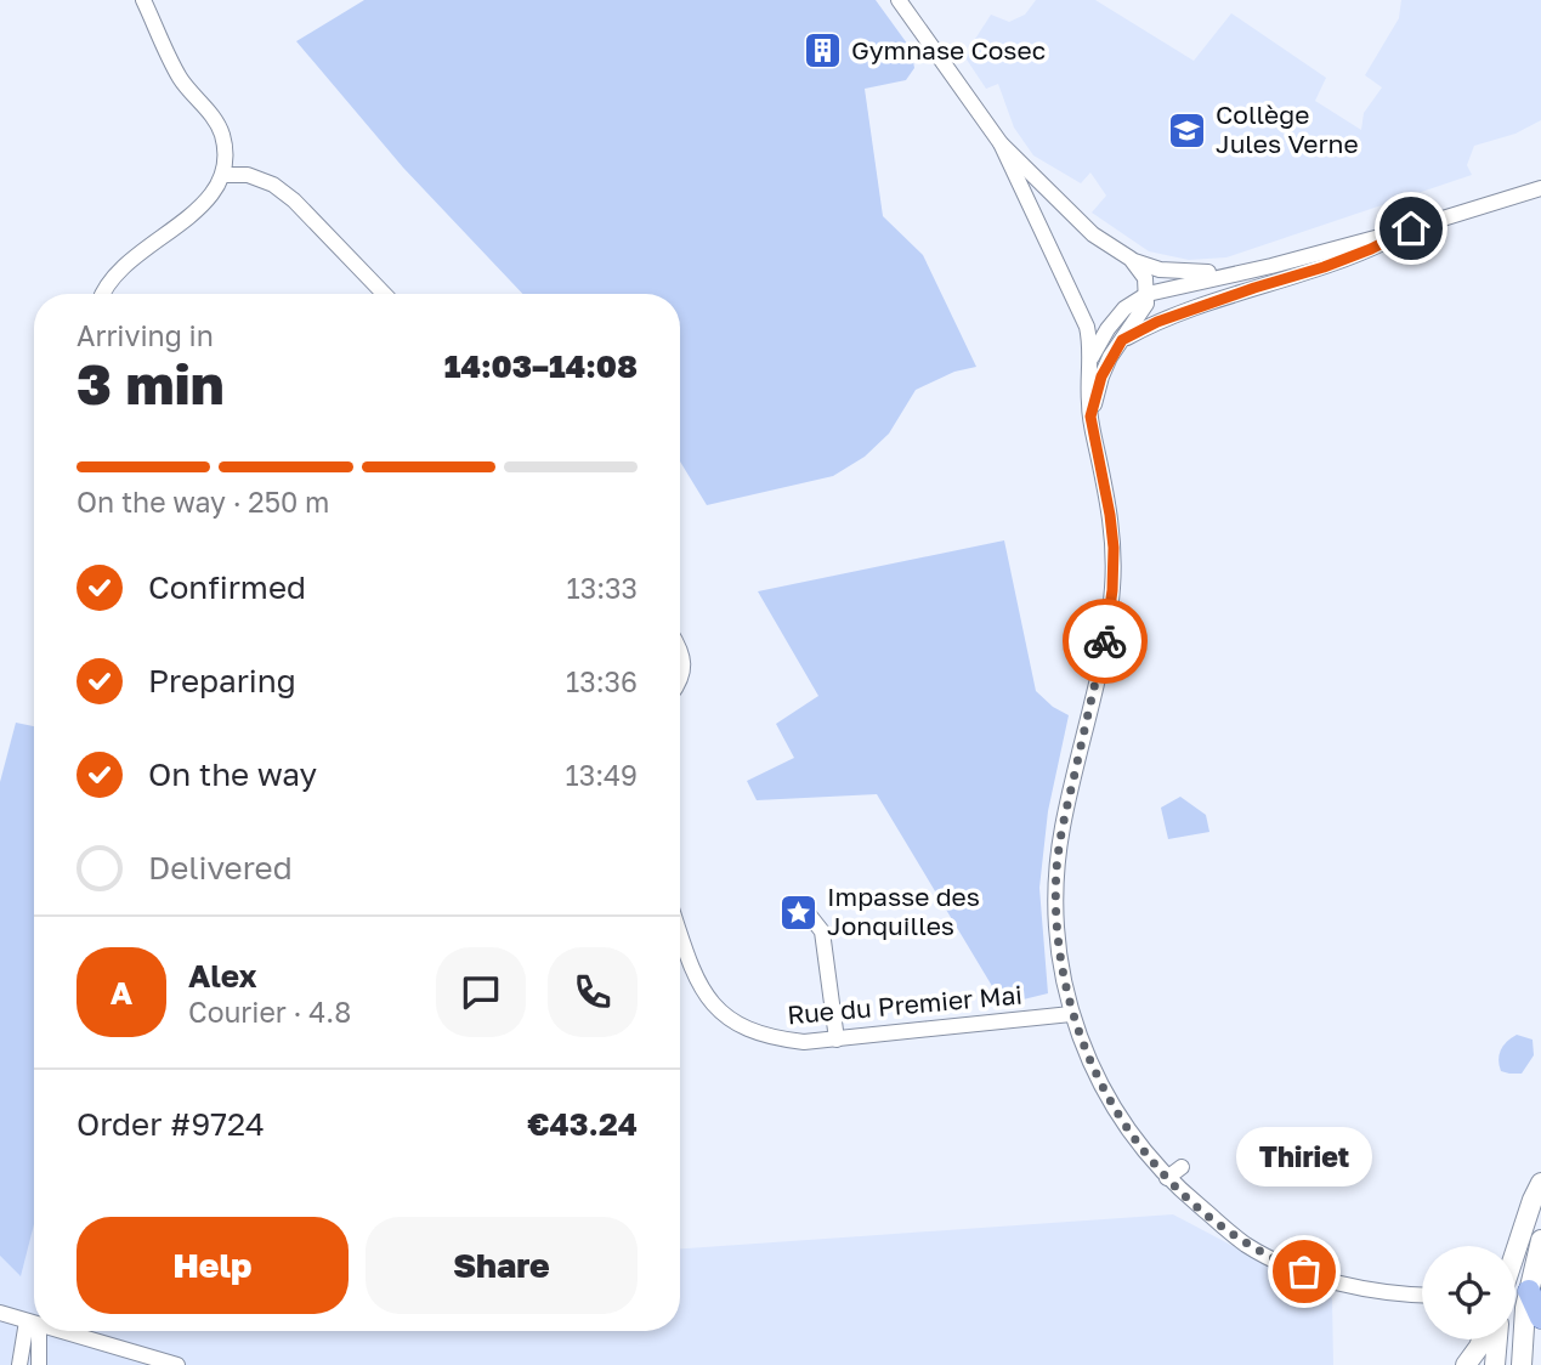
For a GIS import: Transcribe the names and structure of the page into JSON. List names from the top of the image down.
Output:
{
  "streets": {
    "street": ["Rue du Premier Mai"]
  },
  "places": {
    "building": ["Gymnase Cosec"],
    "school or university": ["Collège Jules Verne"],
    "place": ["Impasse des Jonquilles"],
    "other": ["Thiriet"]
  },
  "page": {
    "heading": ["3 min", "Arriving in", "14:03–14:08"],
    "panel": [
      "Alex",
      "Courier · 4.8",
      "Order #9724",
      "€43.24"
    ],
    "bar": "On the way · 250 m",
    "list": [
      ["Confirmed", "13:33"],
      ["Preparing", "13:36"],
      ["On the way", "13:49"],
      "Delivered"
    ],
    "round": "A",
    "bubble": "Thiriet",
    "buttons": ["Help", "Share"]
  }
}
